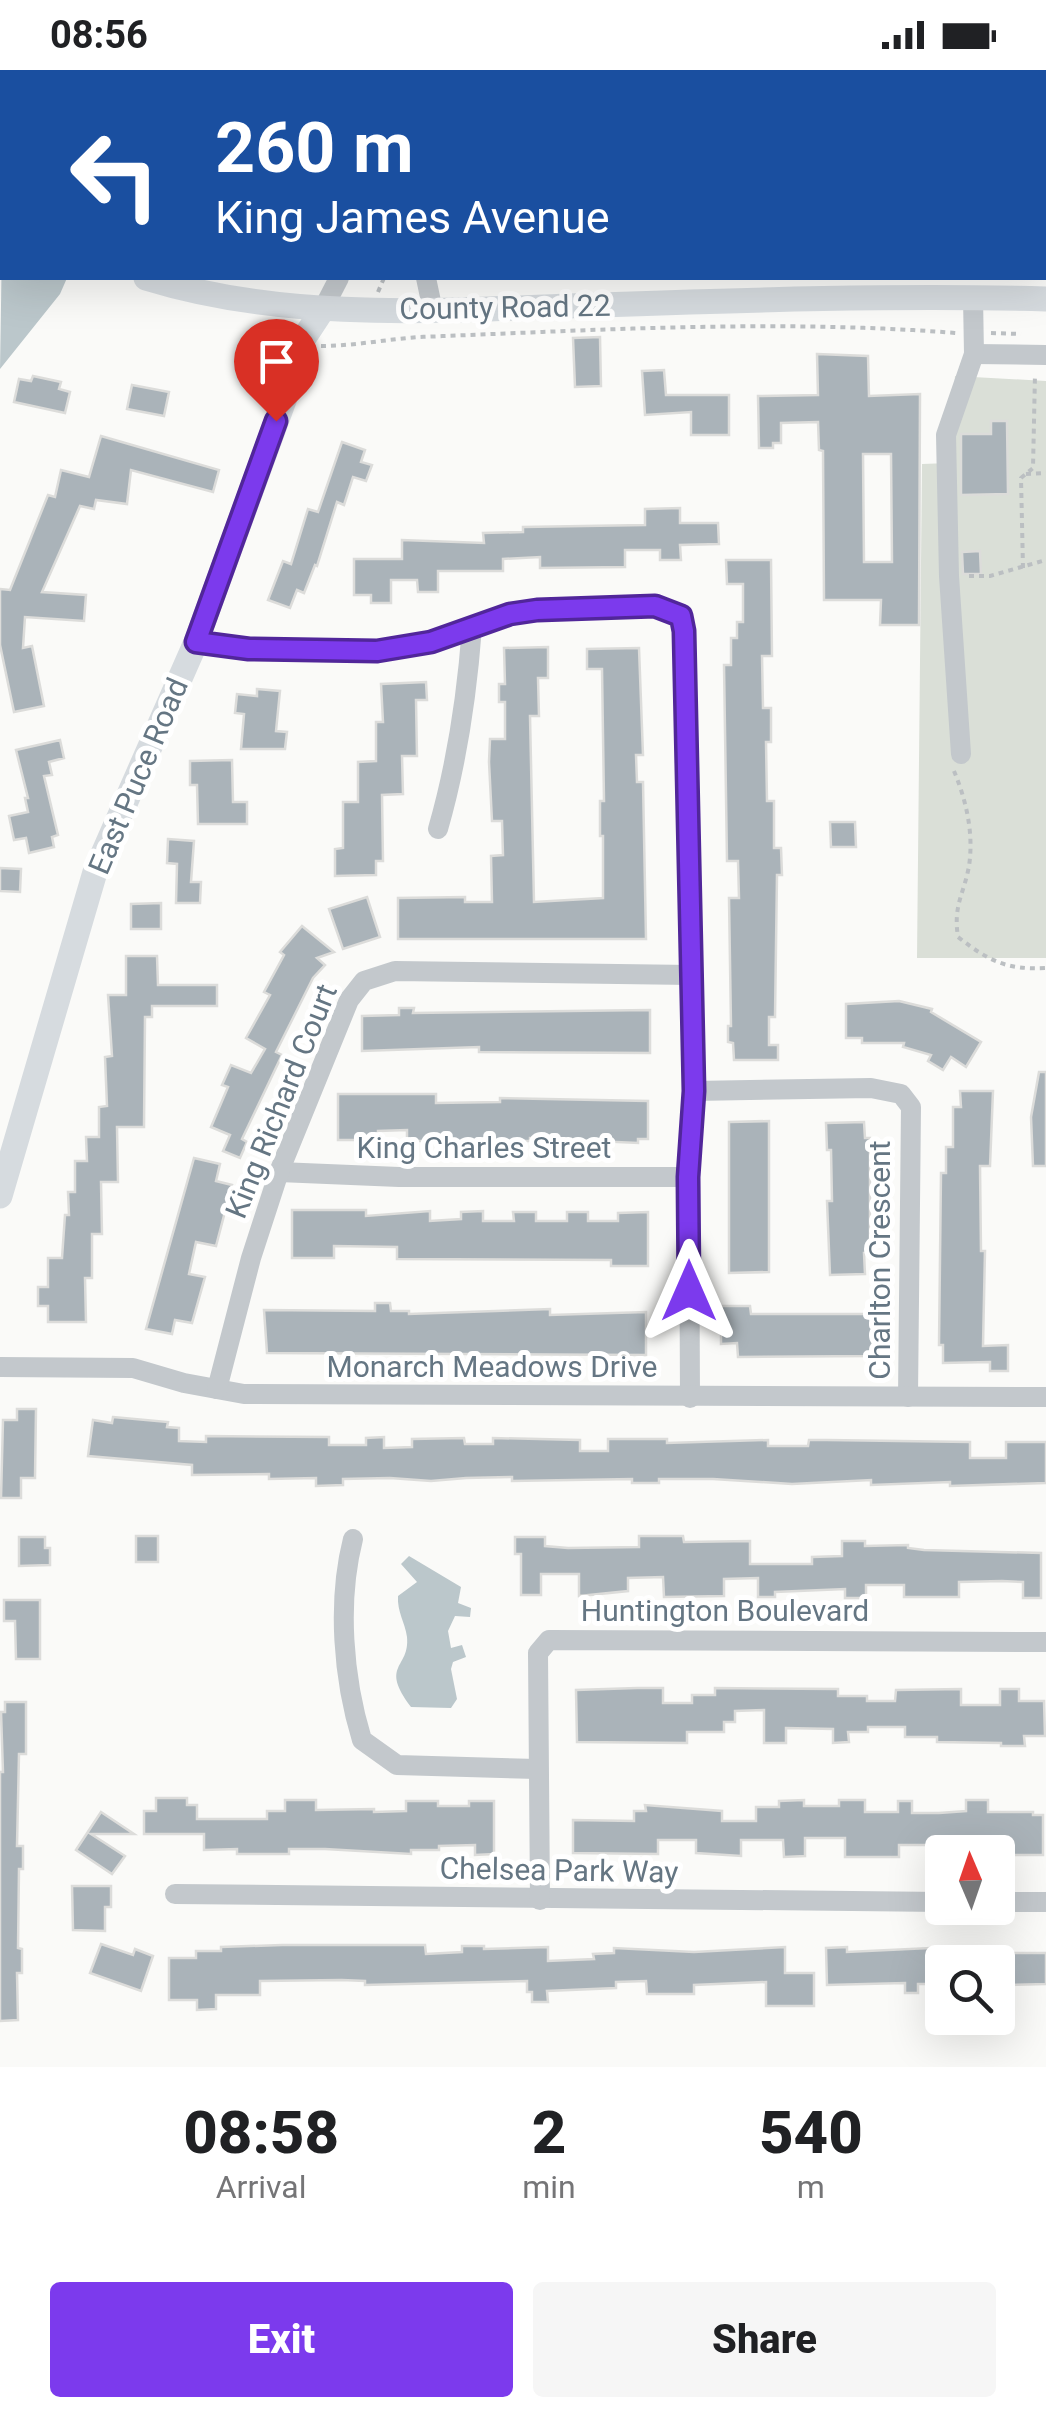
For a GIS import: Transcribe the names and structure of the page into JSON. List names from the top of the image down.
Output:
{
  "streets": {
    "main road": ["County Road 22", "East Puce Road"],
    "street": [
      "King Richard Court",
      "King Charles Street",
      "Charlton Crescent",
      "Monarch Meadows Drive",
      "Huntington Boulevard",
      "Chelsea Park Way"
    ]
  },
  "crossings": [
    ["County Road 22", "East Puce Road"],
    ["King Richard Court", "King Charles Street"],
    ["King Richard Court", "Monarch Meadows Drive"],
    ["Charlton Crescent", "Monarch Meadows Drive"],
    ["Huntington Boulevard", "Chelsea Park Way"]
  ],
  "north": "top",
  "page": {
    "status": "08:56",
    "turn": ["260 m", "King James Avenue"],
    "eta": [
      "08:58",
      "Arrival",
      "2",
      "min",
      "540",
      "m"
    ],
    "buttons": ["Exit", "Share"]
  }
}
